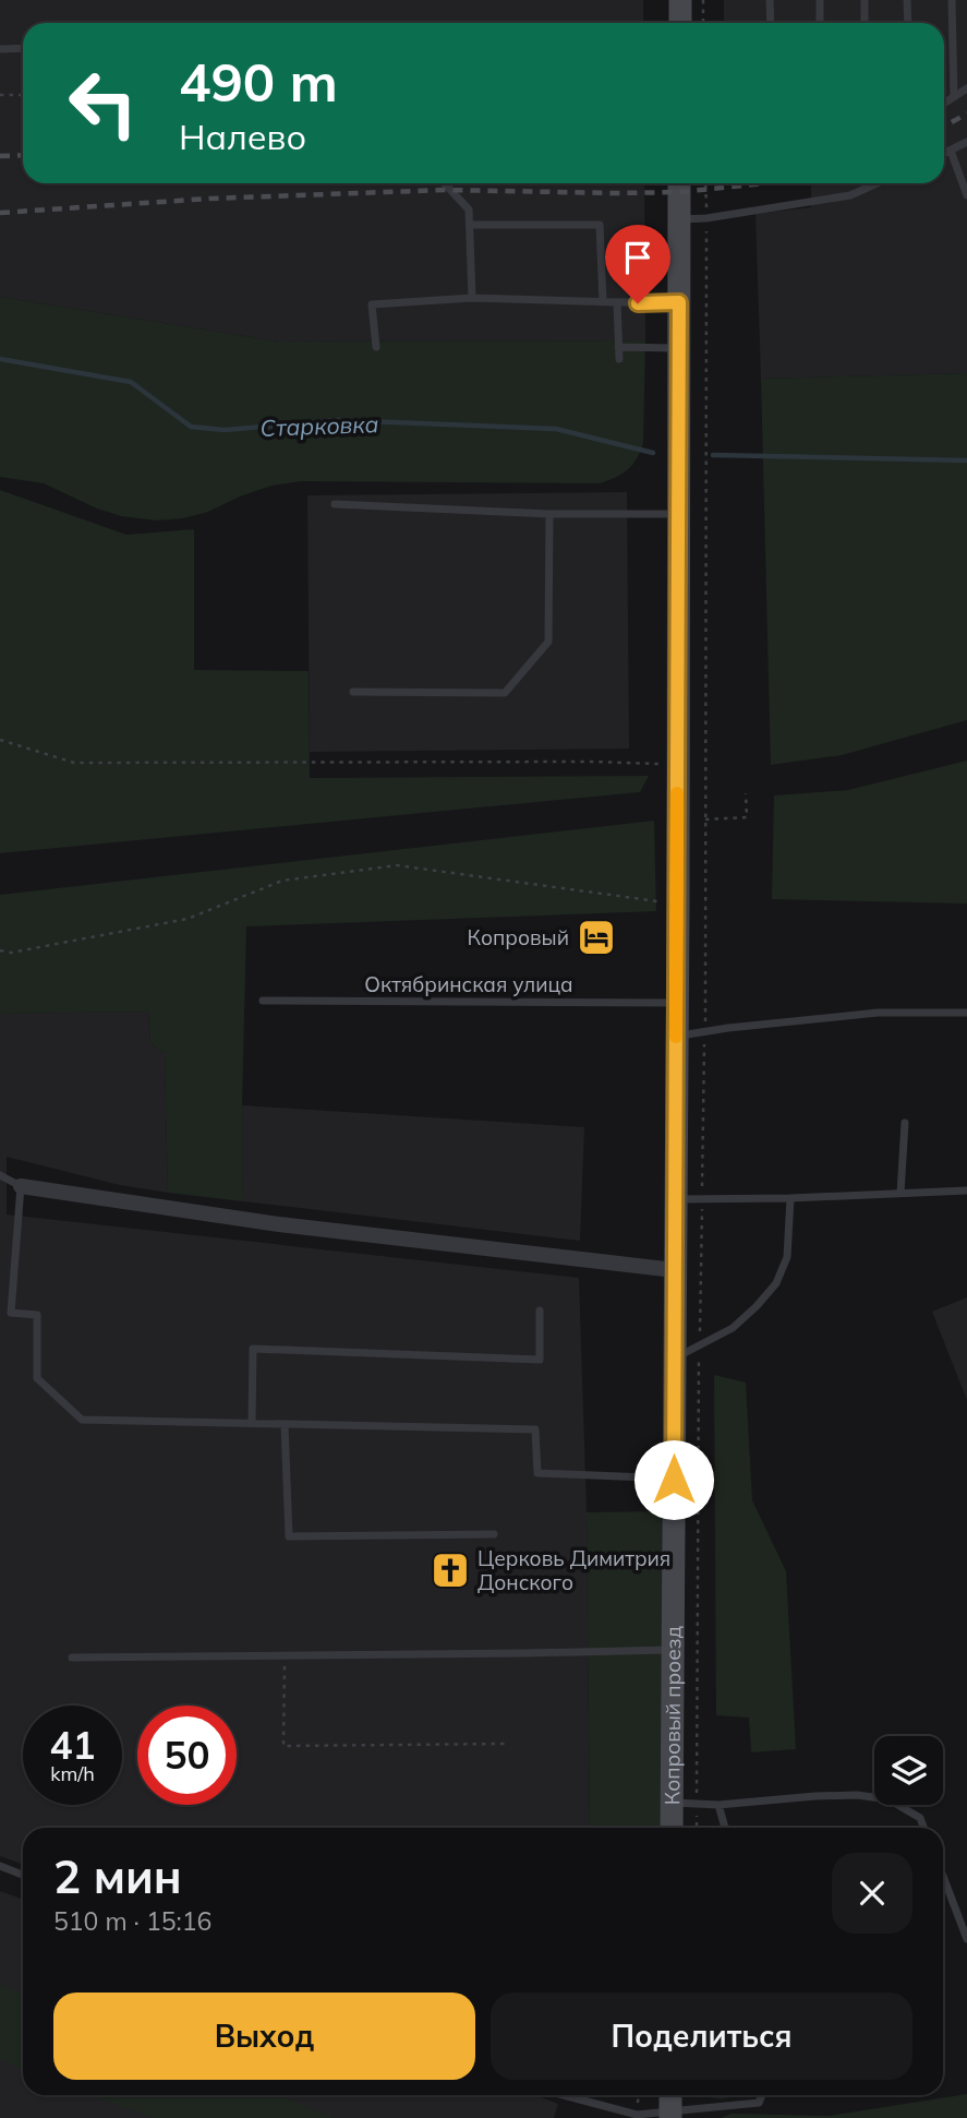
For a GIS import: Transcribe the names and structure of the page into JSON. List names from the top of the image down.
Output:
{
  "streets": {
    "main road": ["Копровый проезд"],
    "lane": ["Октябринская улица"]
  },
  "crossings": [
    ["Октябринская улица", "Копровый проезд"]
  ],
  "water": ["Старковка"],
  "places": {
    "hotel": ["Копровый"],
    "church": ["Церковь Димитрия Донского"]
  },
  "page": {
    "turn": ["490 m", "Налево"],
    "speed": "41 km/h",
    "limit": "50",
    "heading": ["2 мин", "510 m · 15:16"],
    "buttons": ["Выход", "Поделиться"]
  }
}
